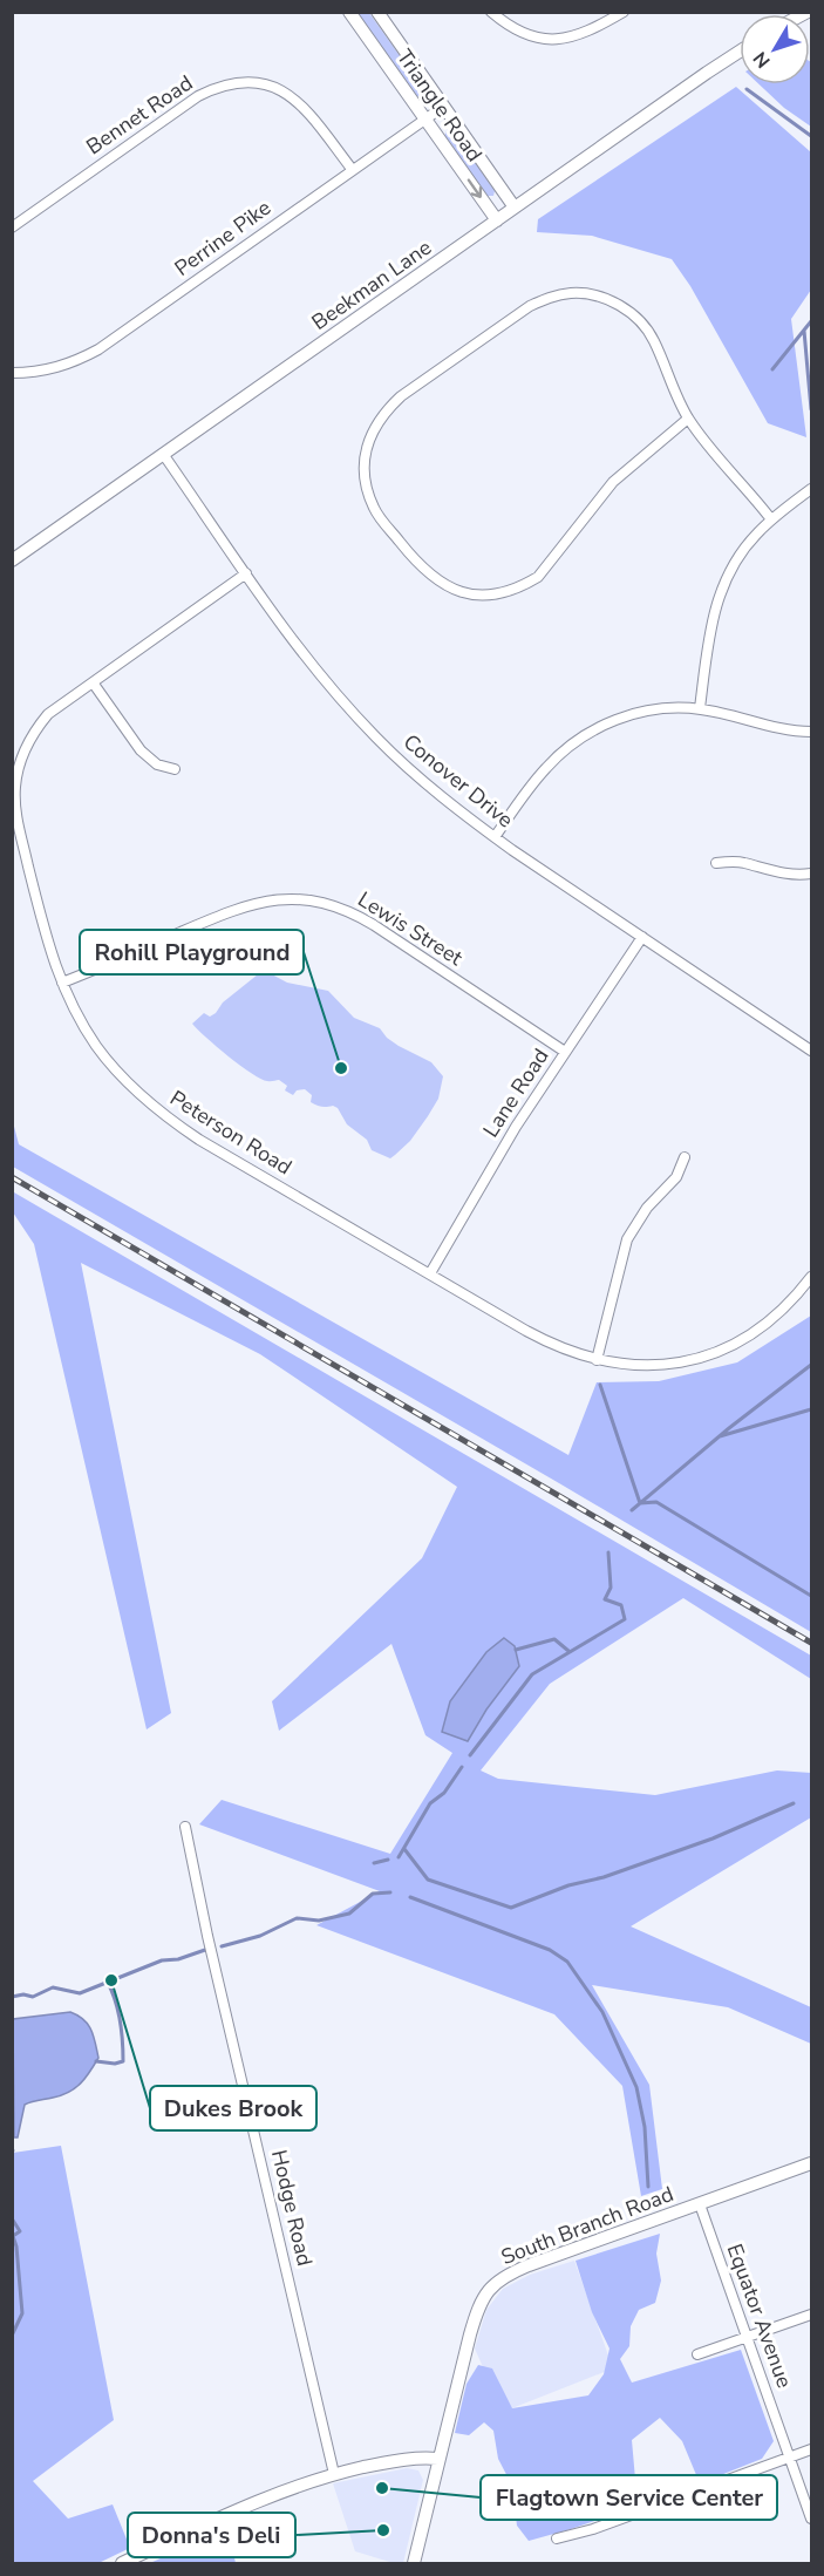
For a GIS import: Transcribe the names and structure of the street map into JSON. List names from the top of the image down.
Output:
{
  "streets": {
    "street": [
      "Triangle Road",
      "Bennet Road",
      "Perrine Pike",
      "Beekman Lane",
      "Conover Drive",
      "Lewis Street",
      "Lane Road",
      "Peterson Road",
      "Hodge Road",
      "South Branch Road",
      "Equator Avenue"
    ]
  },
  "crossings": [
    ["Triangle Road", "Perrine Pike"],
    ["Triangle Road", "Beekman Lane"],
    ["Bennet Road", "Perrine Pike"],
    ["Beekman Lane", "Conover Drive"],
    ["Conover Drive", "Lane Road"],
    ["Conover Drive", "Peterson Road"],
    ["Lewis Street", "Lane Road"],
    ["Lewis Street", "Peterson Road"],
    ["Lane Road", "Peterson Road"],
    ["South Branch Road", "Equator Avenue"]
  ],
  "places": [
    "Rohill Playground",
    "Dukes Brook",
    "Flagtown Service Center",
    "Donna's Deli"
  ],
  "north": "bottom left"
}
